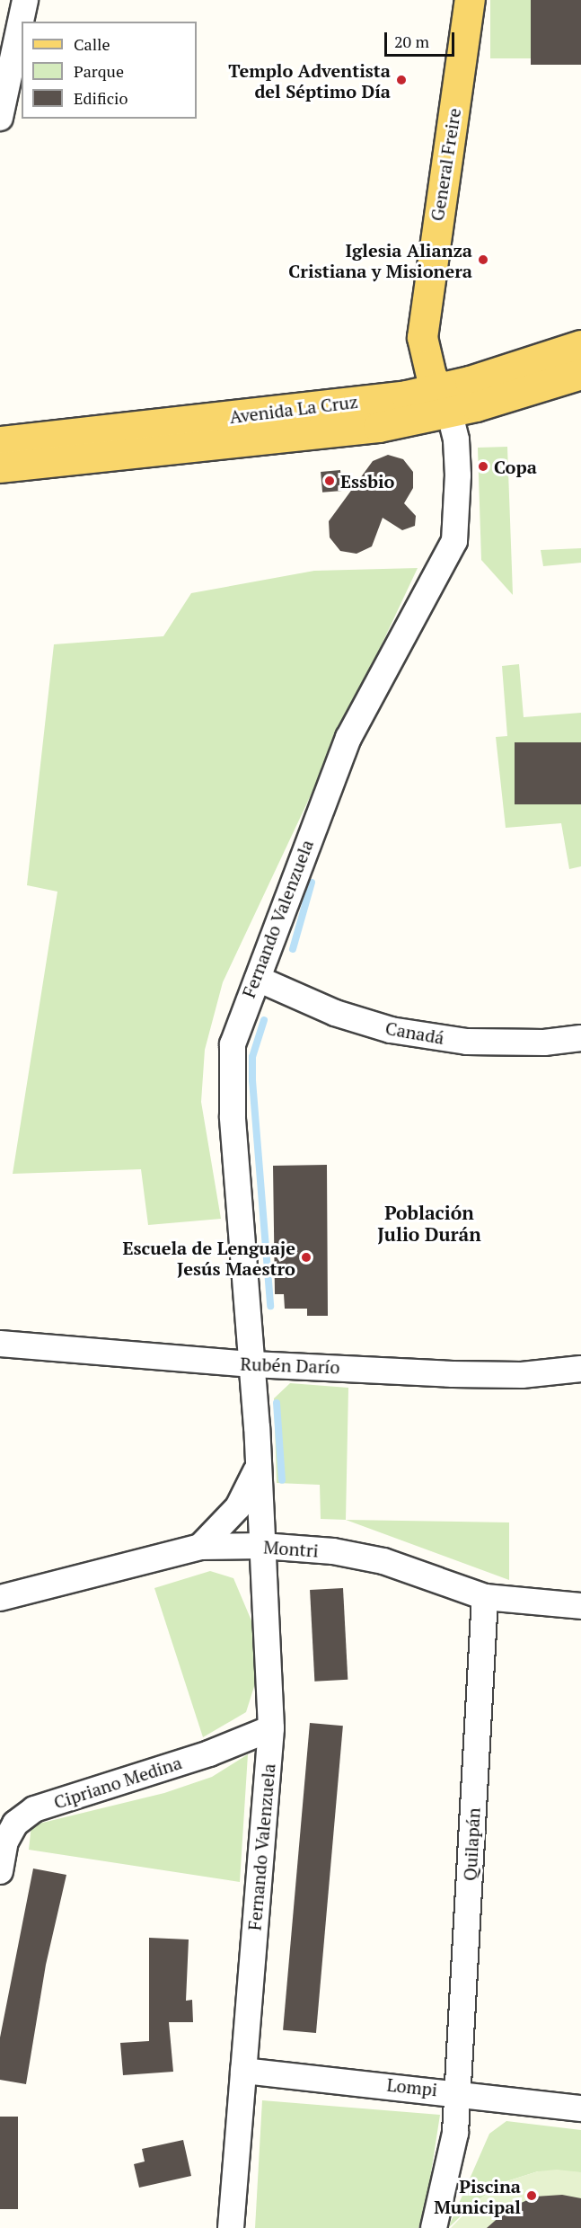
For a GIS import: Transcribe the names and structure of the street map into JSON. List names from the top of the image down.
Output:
{
  "streets": {
    "main road": ["General Freire", "Avenida La Cruz"],
    "street": [
      "Fernando Valenzuela",
      "Canadá",
      "Rubén Darío",
      "Montri",
      "Cipriano Medina",
      "Quilapán",
      "Lompi"
    ]
  },
  "crossings": [
    ["General Freire", "Avenida La Cruz"],
    ["General Freire", "Fernando Valenzuela"],
    ["Avenida La Cruz", "Fernando Valenzuela"],
    ["Fernando Valenzuela", "Canadá"],
    ["Fernando Valenzuela", "Rubén Darío"],
    ["Fernando Valenzuela", "Montri"],
    ["Fernando Valenzuela", "Cipriano Medina"],
    ["Fernando Valenzuela", "Lompi"],
    ["Montri", "Quilapán"],
    ["Quilapán", "Lompi"]
  ],
  "districts": ["Población Julio Durán"],
  "places": [
    "Templo Adventista del Séptimo Día",
    "Iglesia Alianza Cristiana y Misionera",
    "Copa",
    "Essbio",
    "Escuela de Lenguaje Jesús Maestro",
    "Piscina Municipal"
  ],
  "legend": ["Calle", "Parque", "Edificio"],
  "scale_bar": "20 m"
}
